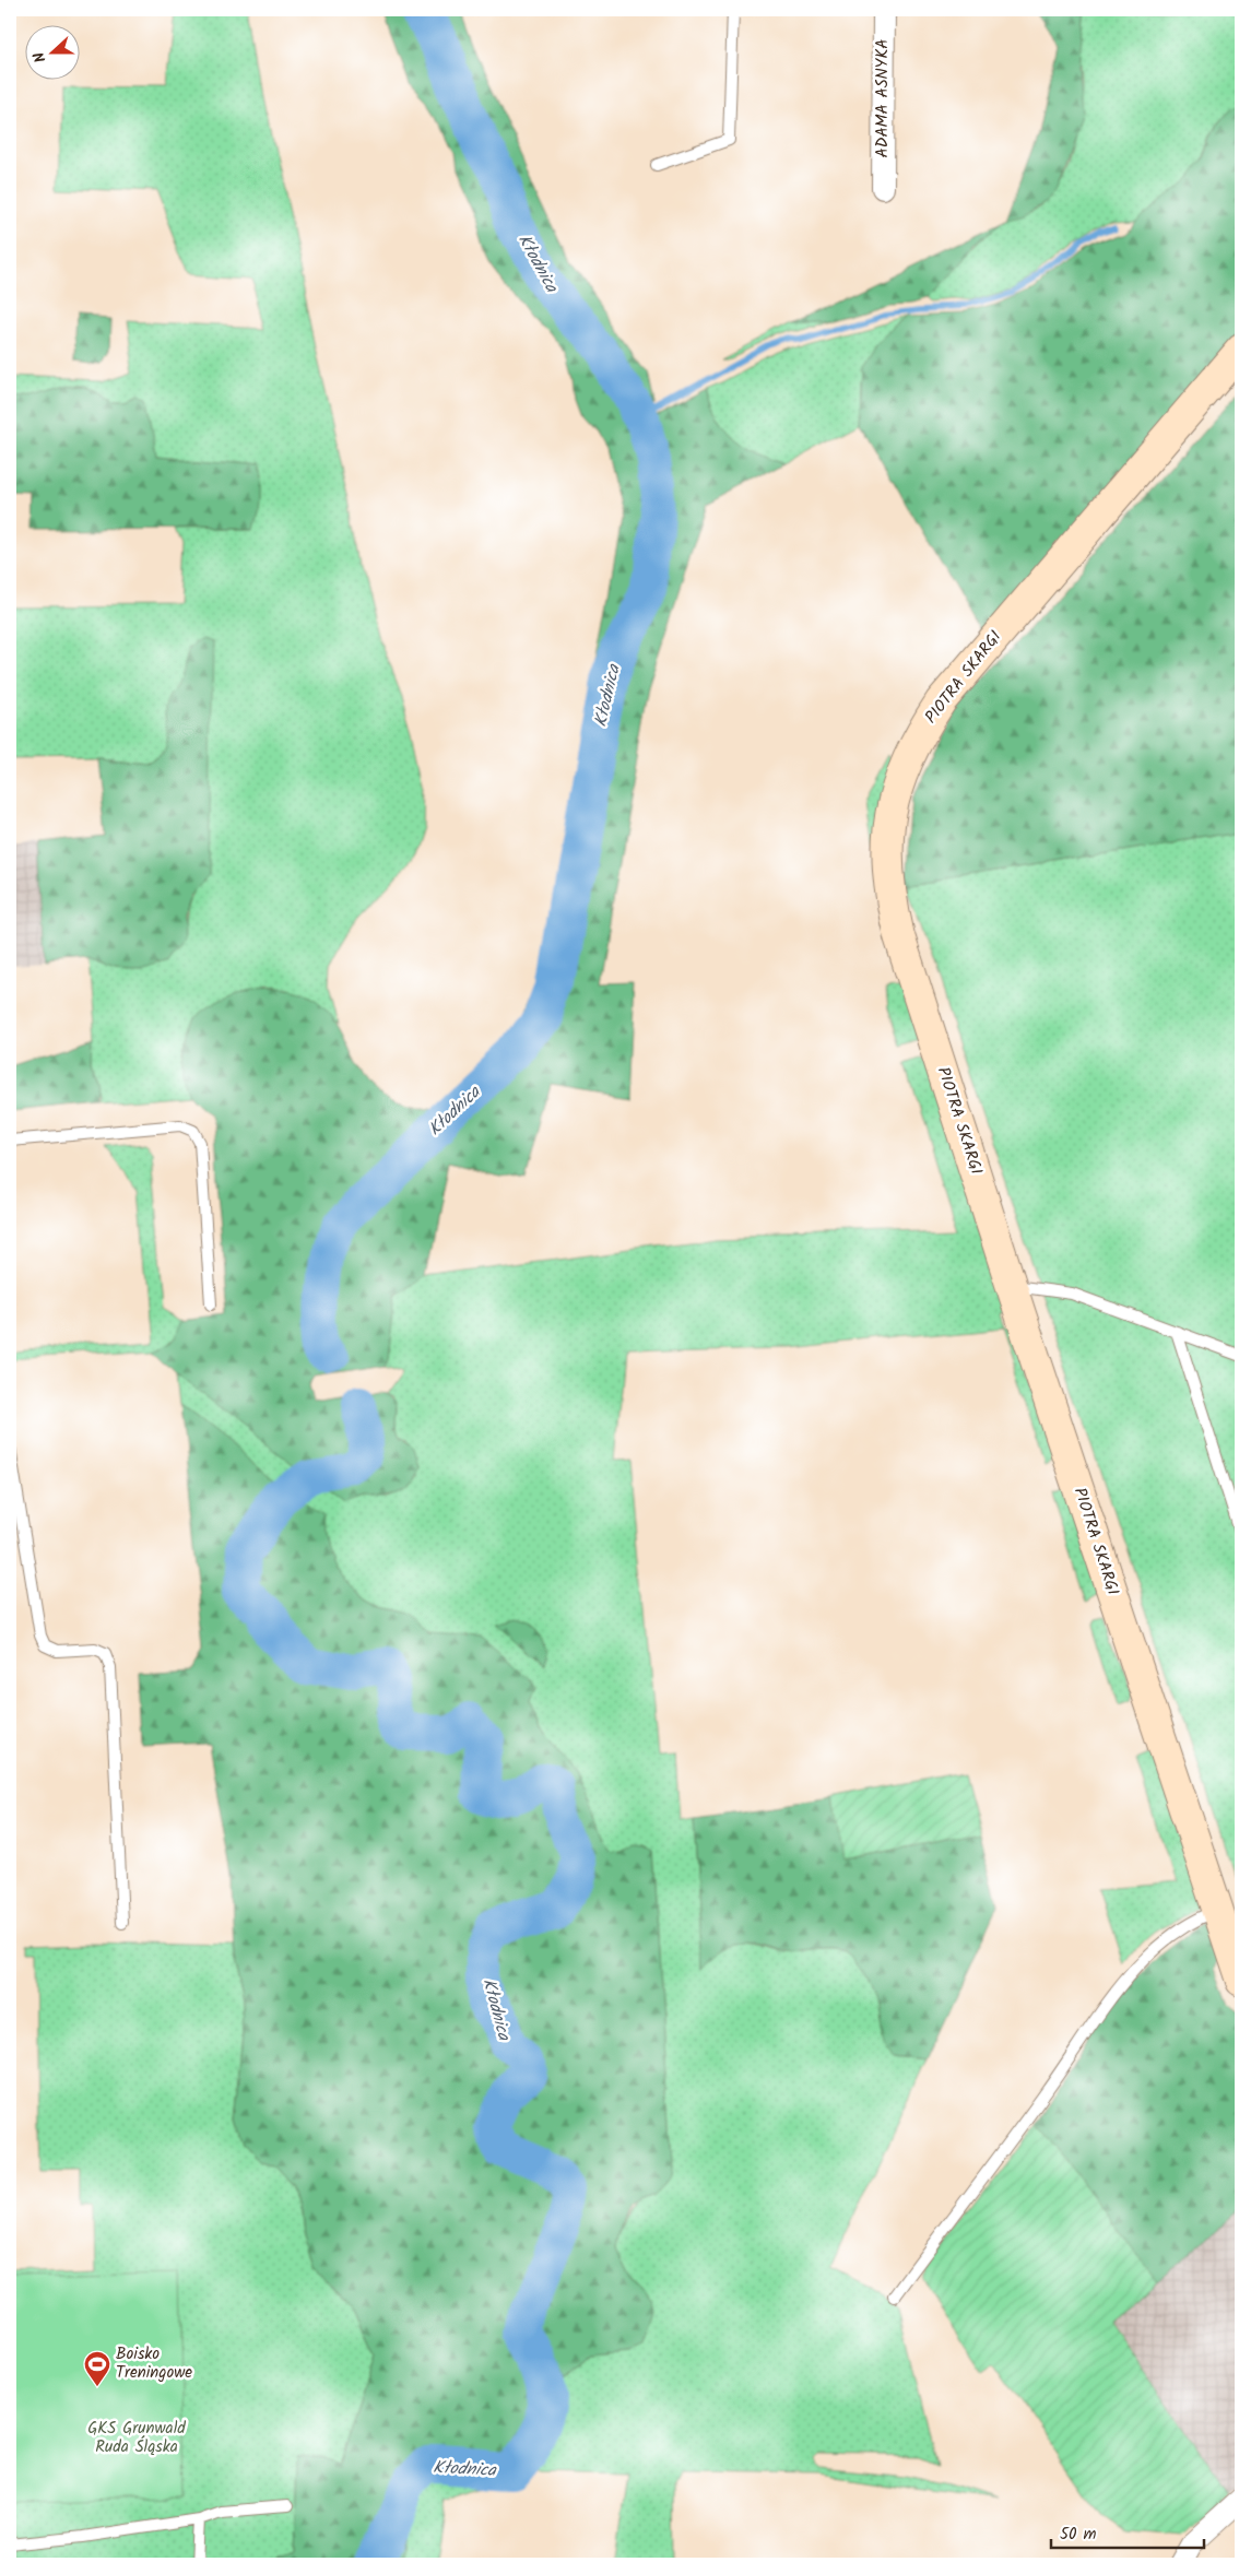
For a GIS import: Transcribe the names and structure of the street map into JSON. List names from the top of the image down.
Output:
{
  "streets": {
    "street": ["ADAMA ASNYKA", "PIOTRA SKARGI"]
  },
  "water": ["Kłodnica"],
  "parks": ["GKS Grunwald Ruda Śląska"],
  "places": {
    "sports": ["Boisko Treningowe"]
  },
  "scale_bar": "50 m",
  "north": "left"
}
